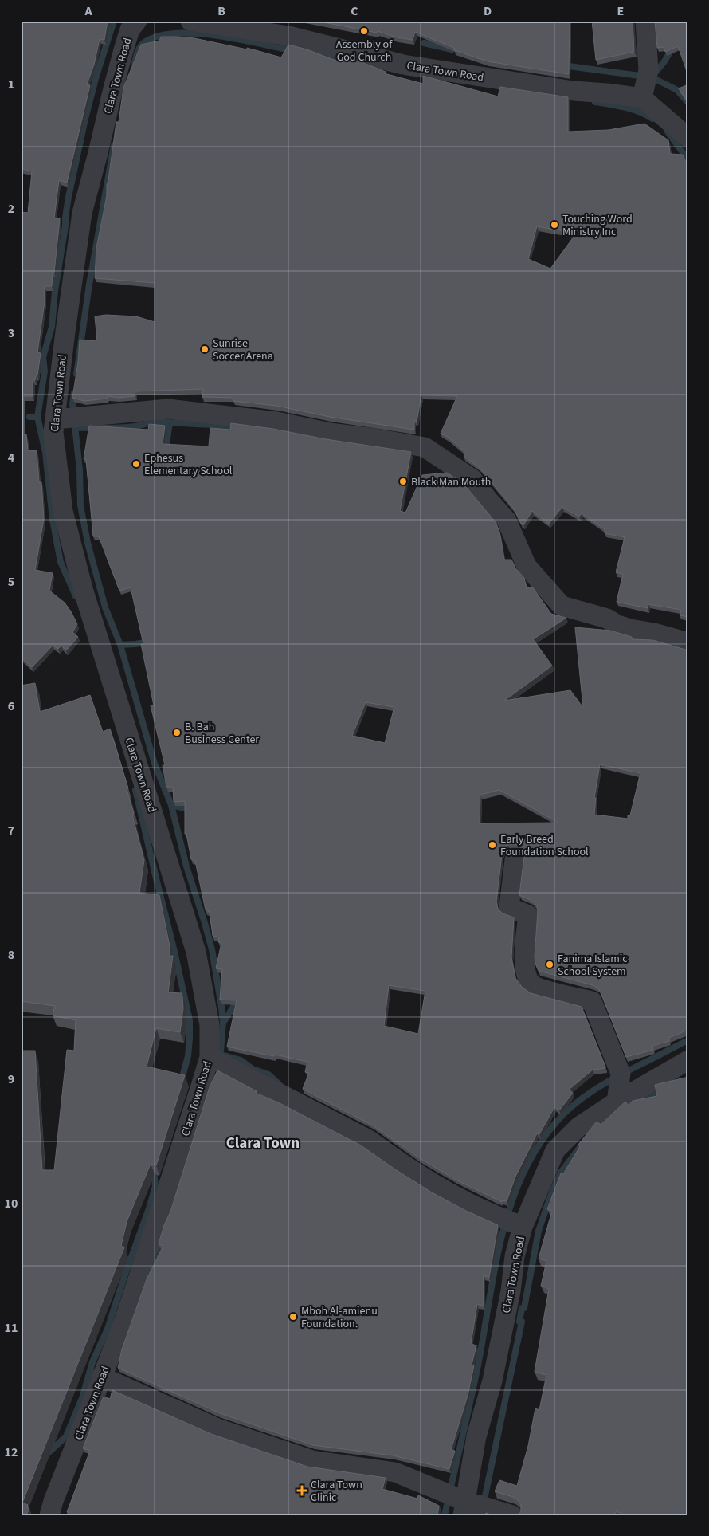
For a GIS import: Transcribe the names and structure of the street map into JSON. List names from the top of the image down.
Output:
{
  "streets": {
    "street": ["Clara Town Road"]
  },
  "districts": ["Clara Town"],
  "places": {
    "other": [
      "Assembly of God Church",
      "Touching Word Ministry Inc",
      "Sunrise Soccer Arena",
      "Ephesus Elementary School",
      "Black Man Mouth",
      "B. Bah Business Center",
      "Early Breed Foundation School",
      "Fanima Islamic School System",
      "Mboh Al-amienu Foundation."
    ],
    "health": ["Clara Town Clinic"]
  },
  "grid": {
    "columns": [
      "A",
      "B",
      "C",
      "D",
      "E"
    ],
    "rows": [
      "1",
      "2",
      "3",
      "4",
      "5",
      "6",
      "7",
      "8",
      "9",
      "10",
      "11",
      "12"
    ]
  }
}
